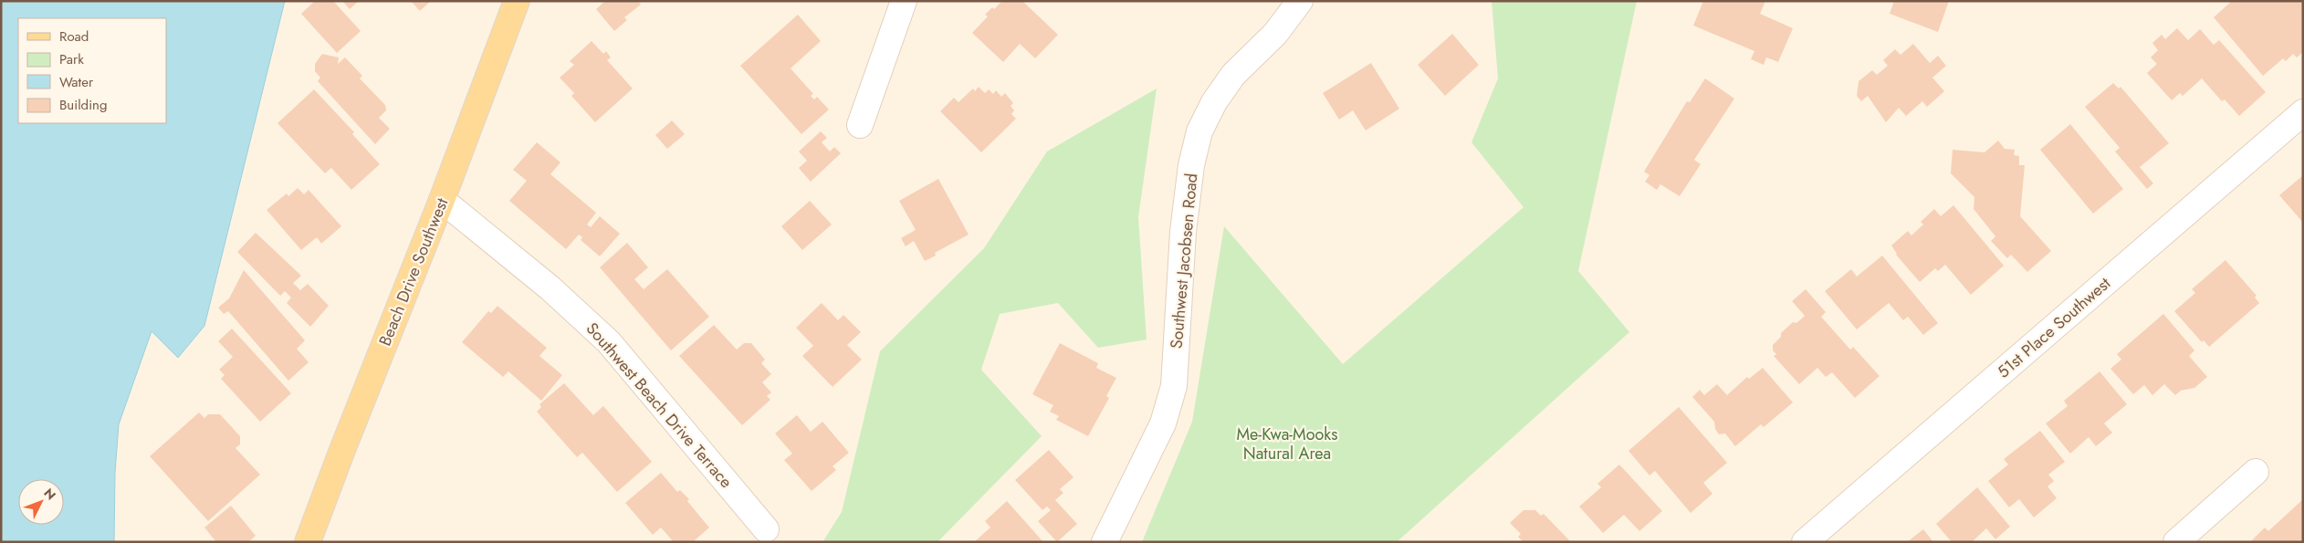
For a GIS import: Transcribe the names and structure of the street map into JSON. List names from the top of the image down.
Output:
{
  "streets": {
    "main road": ["Beach Drive Southwest"],
    "street": ["Southwest Jacobsen Road", "51st Place Southwest", "Southwest Beach Drive Terrace"]
  },
  "crossings": [
    ["Beach Drive Southwest", "Southwest Beach Drive Terrace"]
  ],
  "parks": ["Me-Kwa-Mooks Natural Area"],
  "legend": [
    "Road",
    "Park",
    "Water",
    "Building"
  ],
  "north": "top right"
}
